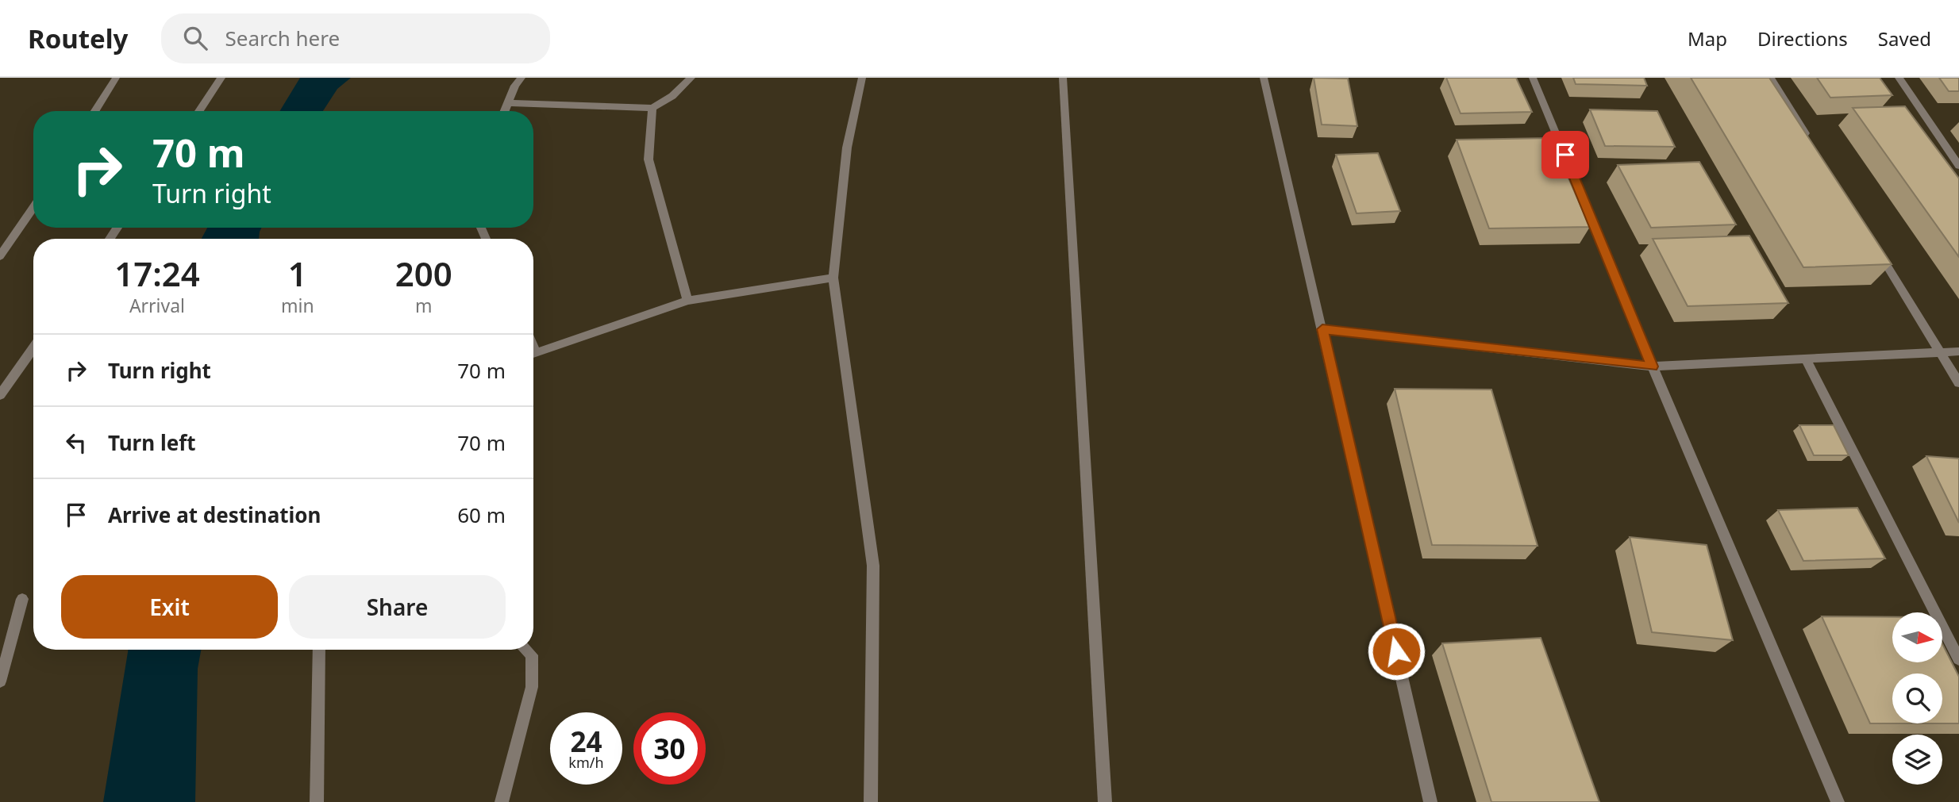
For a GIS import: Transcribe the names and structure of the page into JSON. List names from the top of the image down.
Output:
{
  "north": "right",
  "page": {
    "header": "Routely",
    "search": "Search here",
    "nav": ["Map", "Directions", "Saved"],
    "turn": ["70 m", "Turn right"],
    "eta": [
      "17:24",
      "Arrival",
      "1",
      "min",
      "200",
      "m"
    ],
    "list": [
      {
        "name": "Turn right",
        "value": "70 m"
      },
      {
        "name": "Turn left",
        "value": "70 m"
      },
      {
        "name": "Arrive at destination",
        "value": "60 m"
      }
    ],
    "buttons": ["Exit", "Share"],
    "speed": "24 km/h",
    "limit": "30"
  }
}
